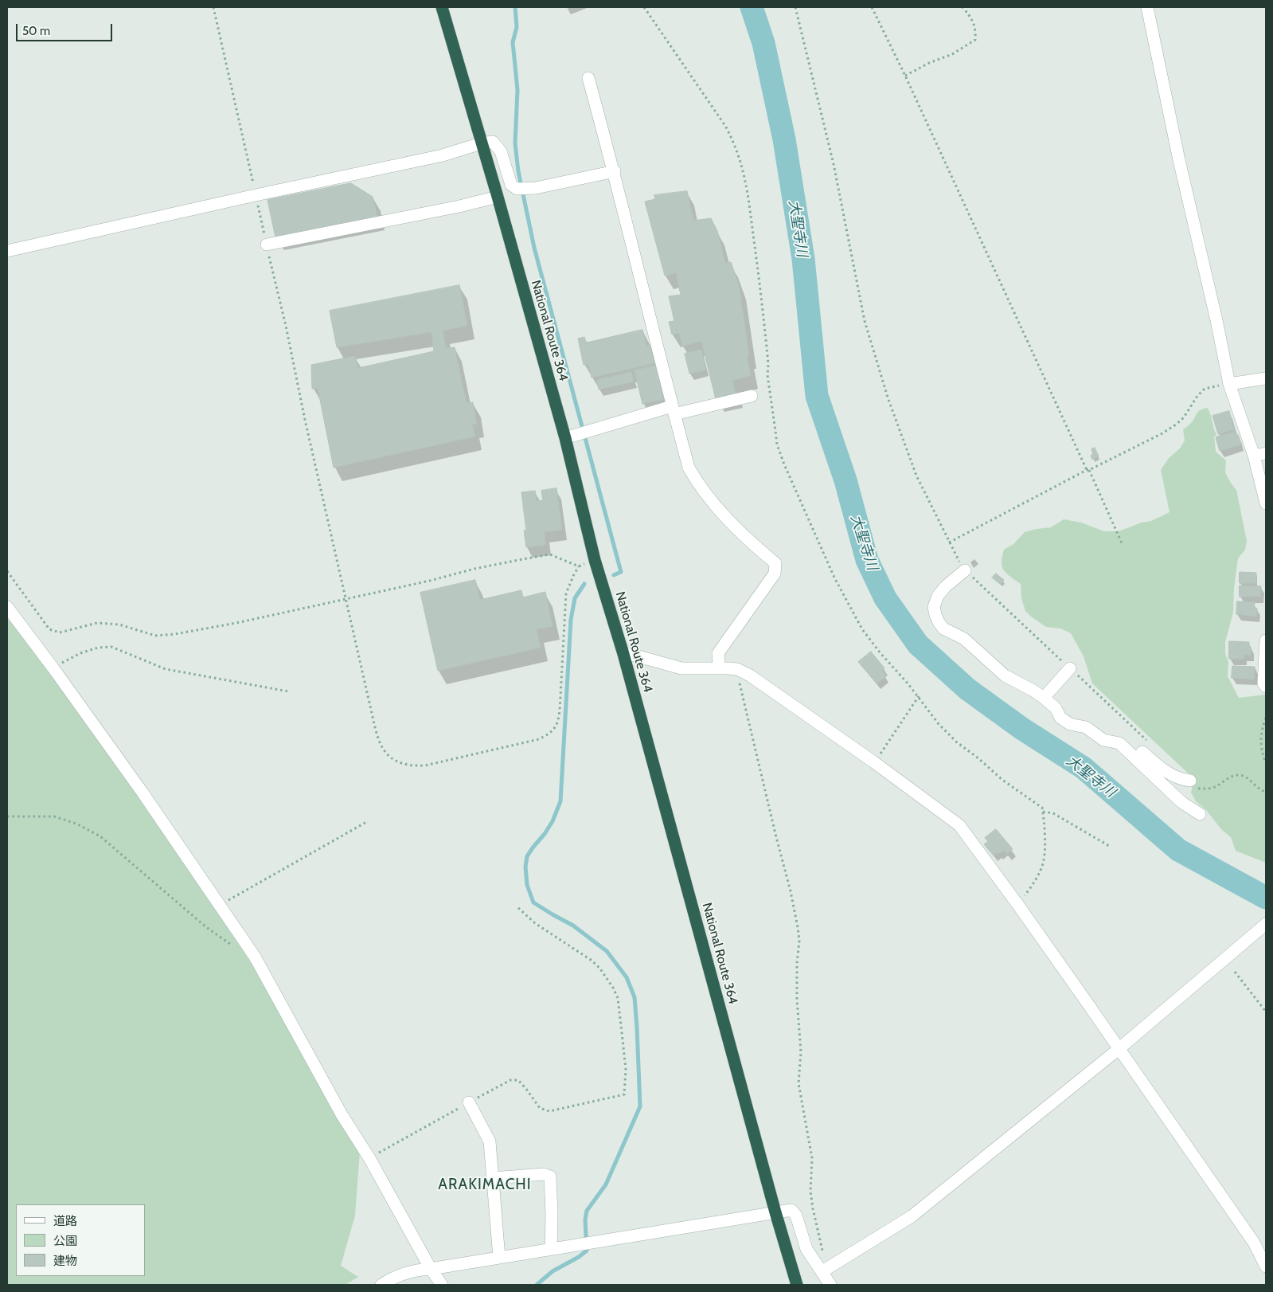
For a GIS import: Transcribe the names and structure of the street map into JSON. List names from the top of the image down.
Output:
{
  "streets": {
    "highway": ["National Route 364"]
  },
  "districts": ["ARAKIMACHI"],
  "water": ["大聖寺川"],
  "legend": ["道路", "公園", "建物"],
  "scale_bar": "50 m"
}
